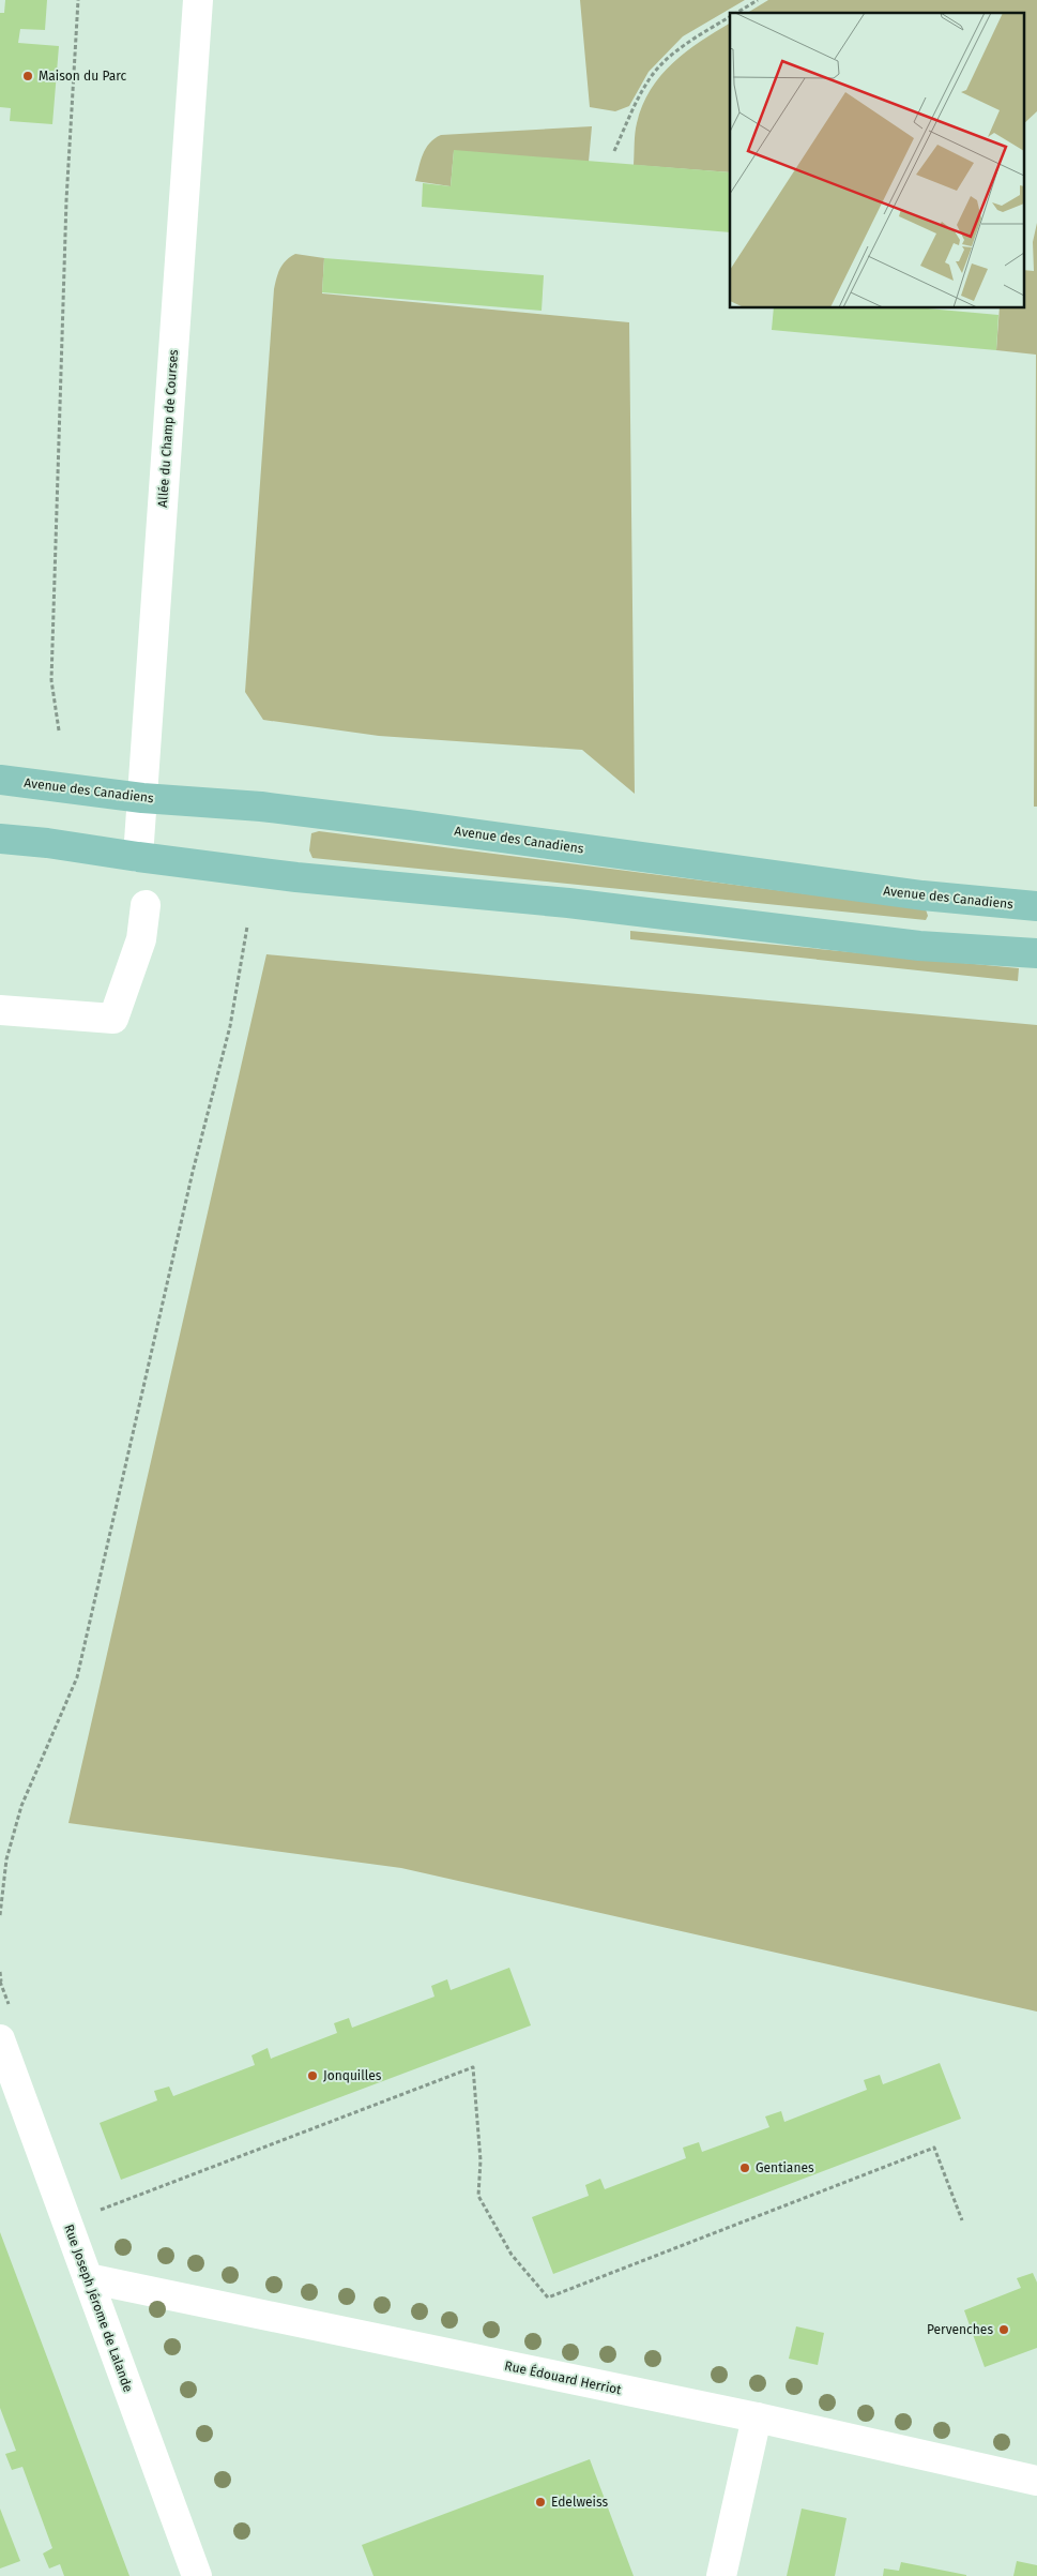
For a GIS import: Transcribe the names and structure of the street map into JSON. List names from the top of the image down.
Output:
{
  "streets": {
    "main road": ["Avenue des Canadiens"],
    "street": ["Allée du Champ de Courses", "Rue Joseph Jérome de Lalande", "Rue Édouard Herriot"]
  },
  "crossings": [
    ["Allée du Champ de Courses", "Avenue des Canadiens"],
    ["Rue Joseph Jérome de Lalande", "Rue Édouard Herriot"]
  ],
  "places": [
    "Maison du Parc",
    "Jonquilles",
    "Gentianes",
    "Pervenches",
    "Edelweiss"
  ]
}
